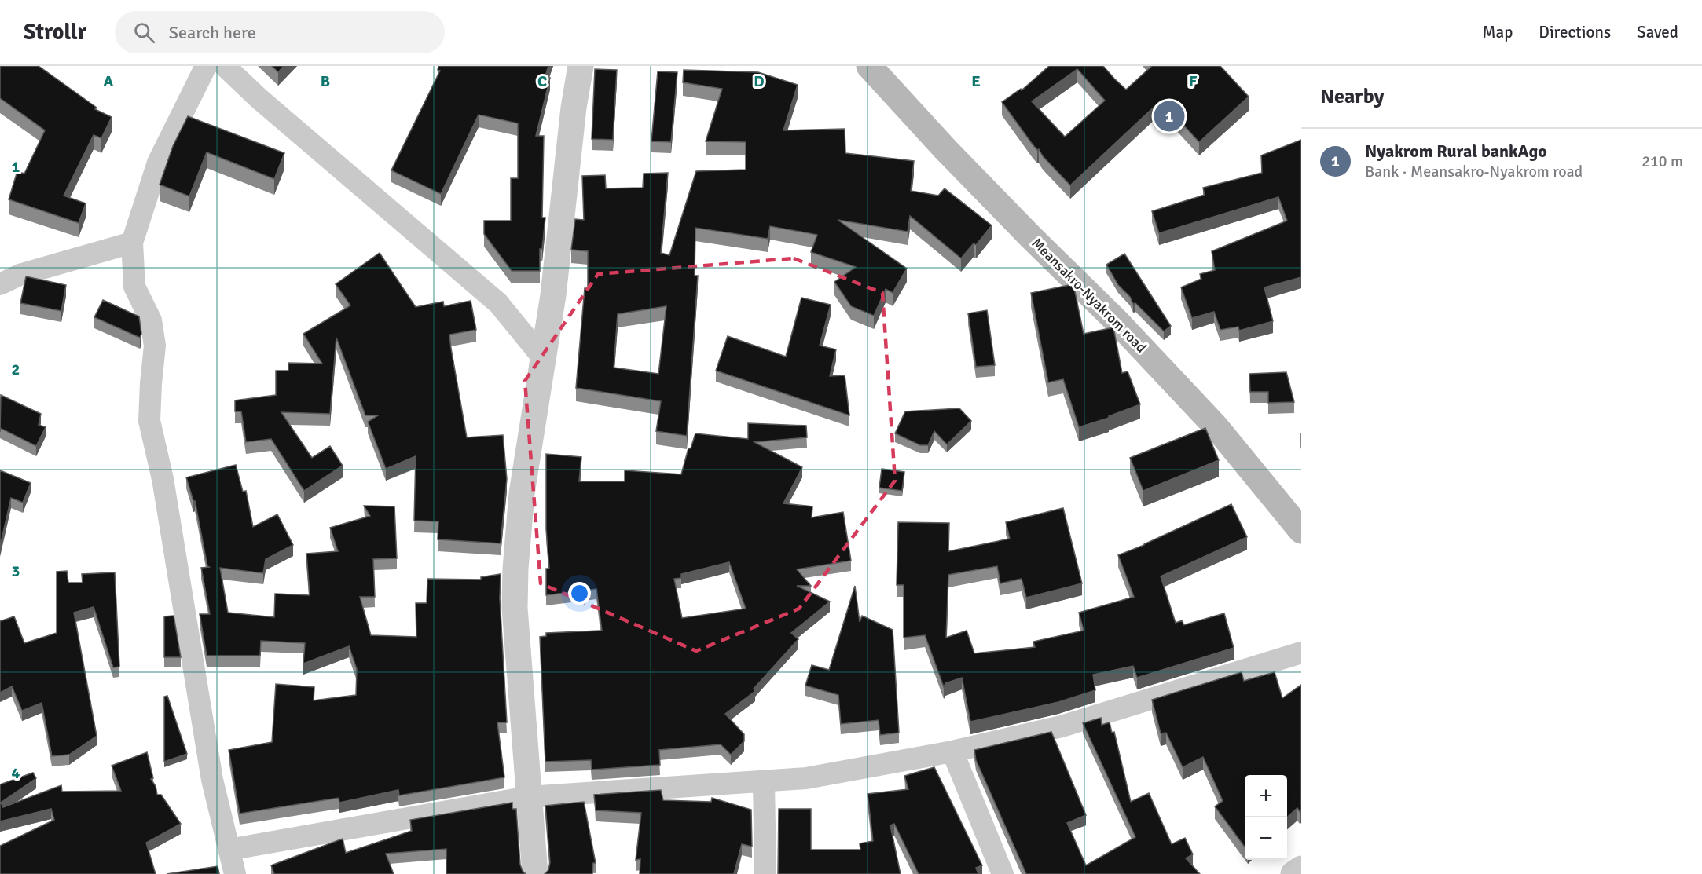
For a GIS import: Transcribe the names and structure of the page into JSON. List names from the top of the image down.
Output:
{
  "streets": {
    "main road": ["Meansakro-Nyakrom road"]
  },
  "page": {
    "header": "Strollr",
    "search": "Search here",
    "nav": ["Map", "Directions", "Saved"],
    "heading": "Nearby",
    "pins": "1",
    "list": [
      {
        "mark": "1",
        "name": "Nyakrom Rural bankAgo",
        "note": "Bank · Meansakro-Nyakrom road",
        "value": "210 m"
      }
    ],
    "map_buttons": ["+", "−"]
  },
  "grid": {
    "columns": [
      "A",
      "B",
      "C",
      "D",
      "E",
      "F"
    ],
    "rows": [
      "1",
      "2",
      "3",
      "4"
    ]
  }
}
